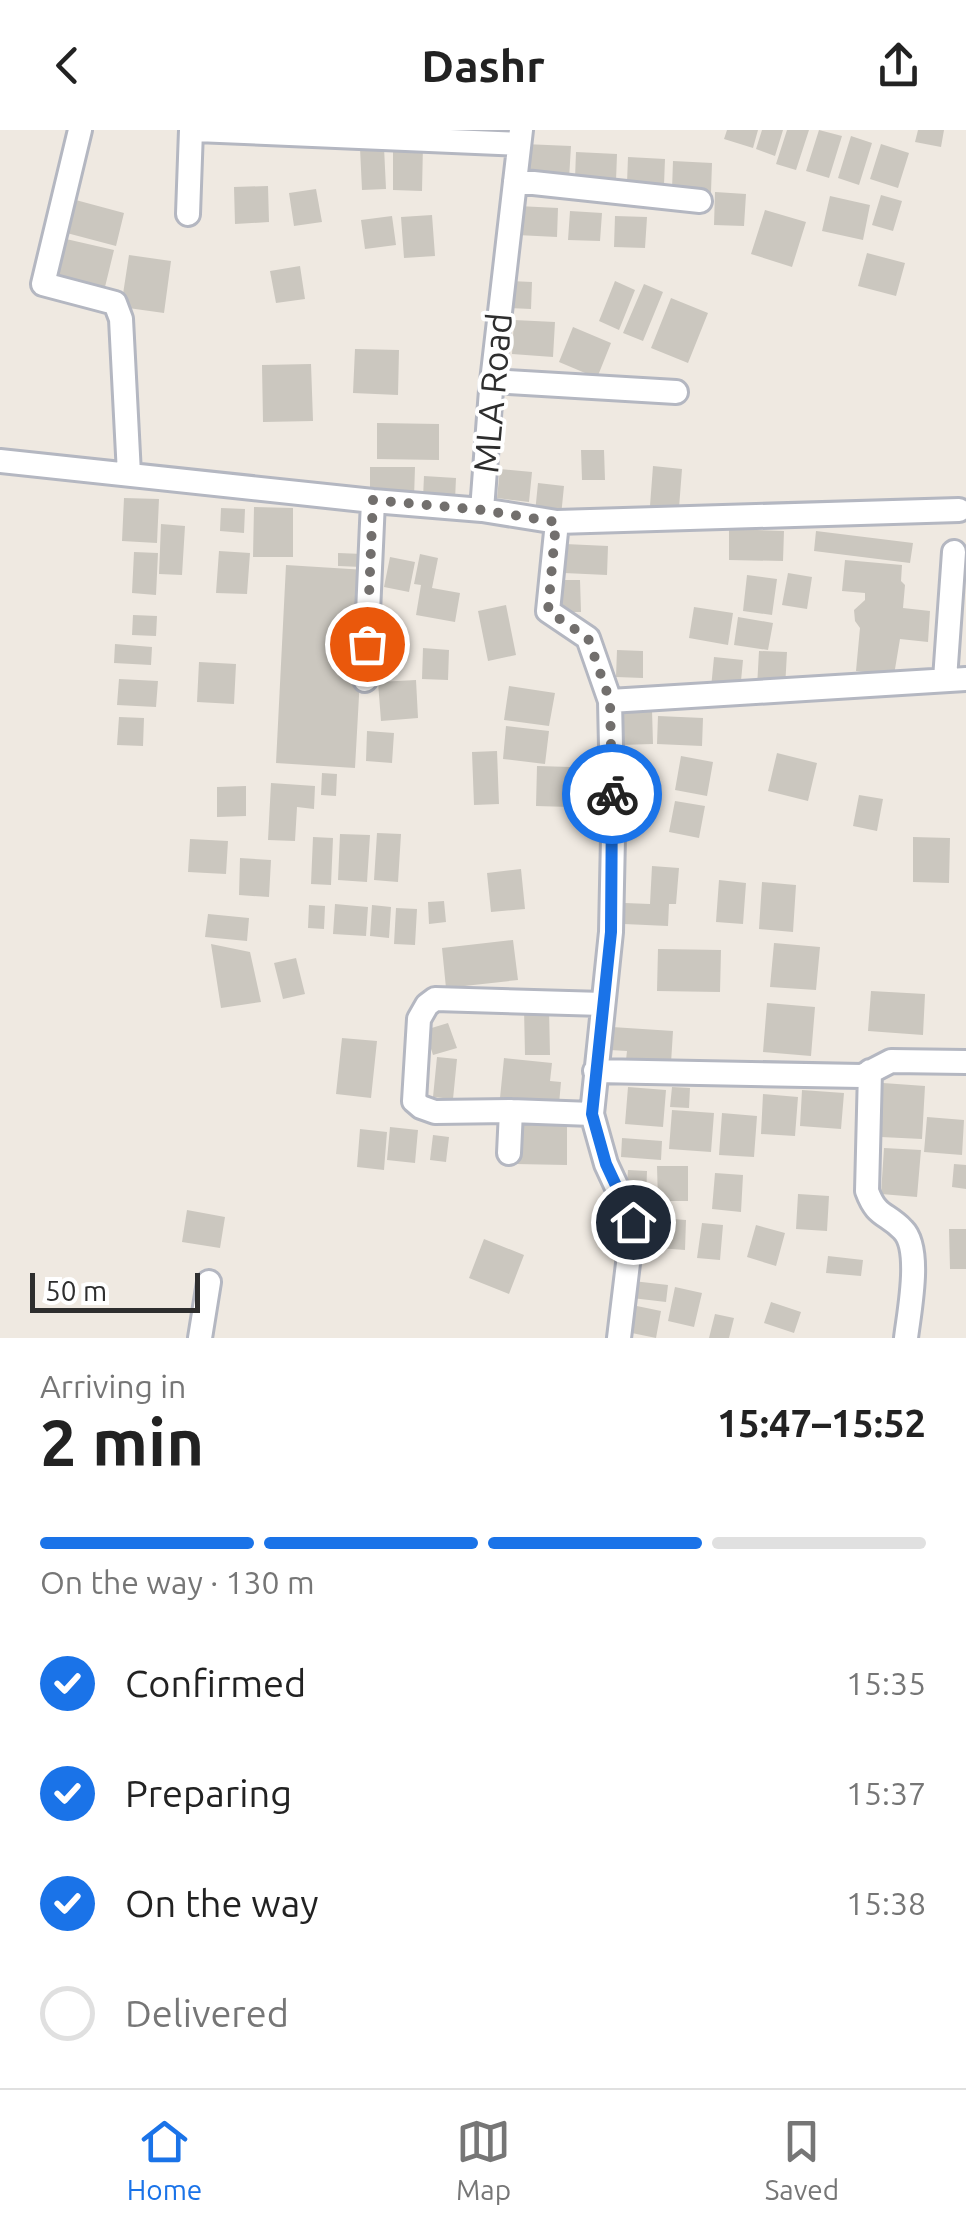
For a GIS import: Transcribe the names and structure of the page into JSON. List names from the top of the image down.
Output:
{
  "streets": {
    "street": ["MLA Road"]
  },
  "scale_bar": "50 m",
  "page": {
    "header": "Dashr",
    "scale": "50 m",
    "heading": ["2 min", "Arriving in", "15:47–15:52"],
    "bar": "On the way · 130 m",
    "list": [
      ["Confirmed", "15:35"],
      ["Preparing", "15:37"],
      ["On the way", "15:38"],
      "Delivered"
    ],
    "tabs": ["Home", "Map", "Saved"]
  }
}
